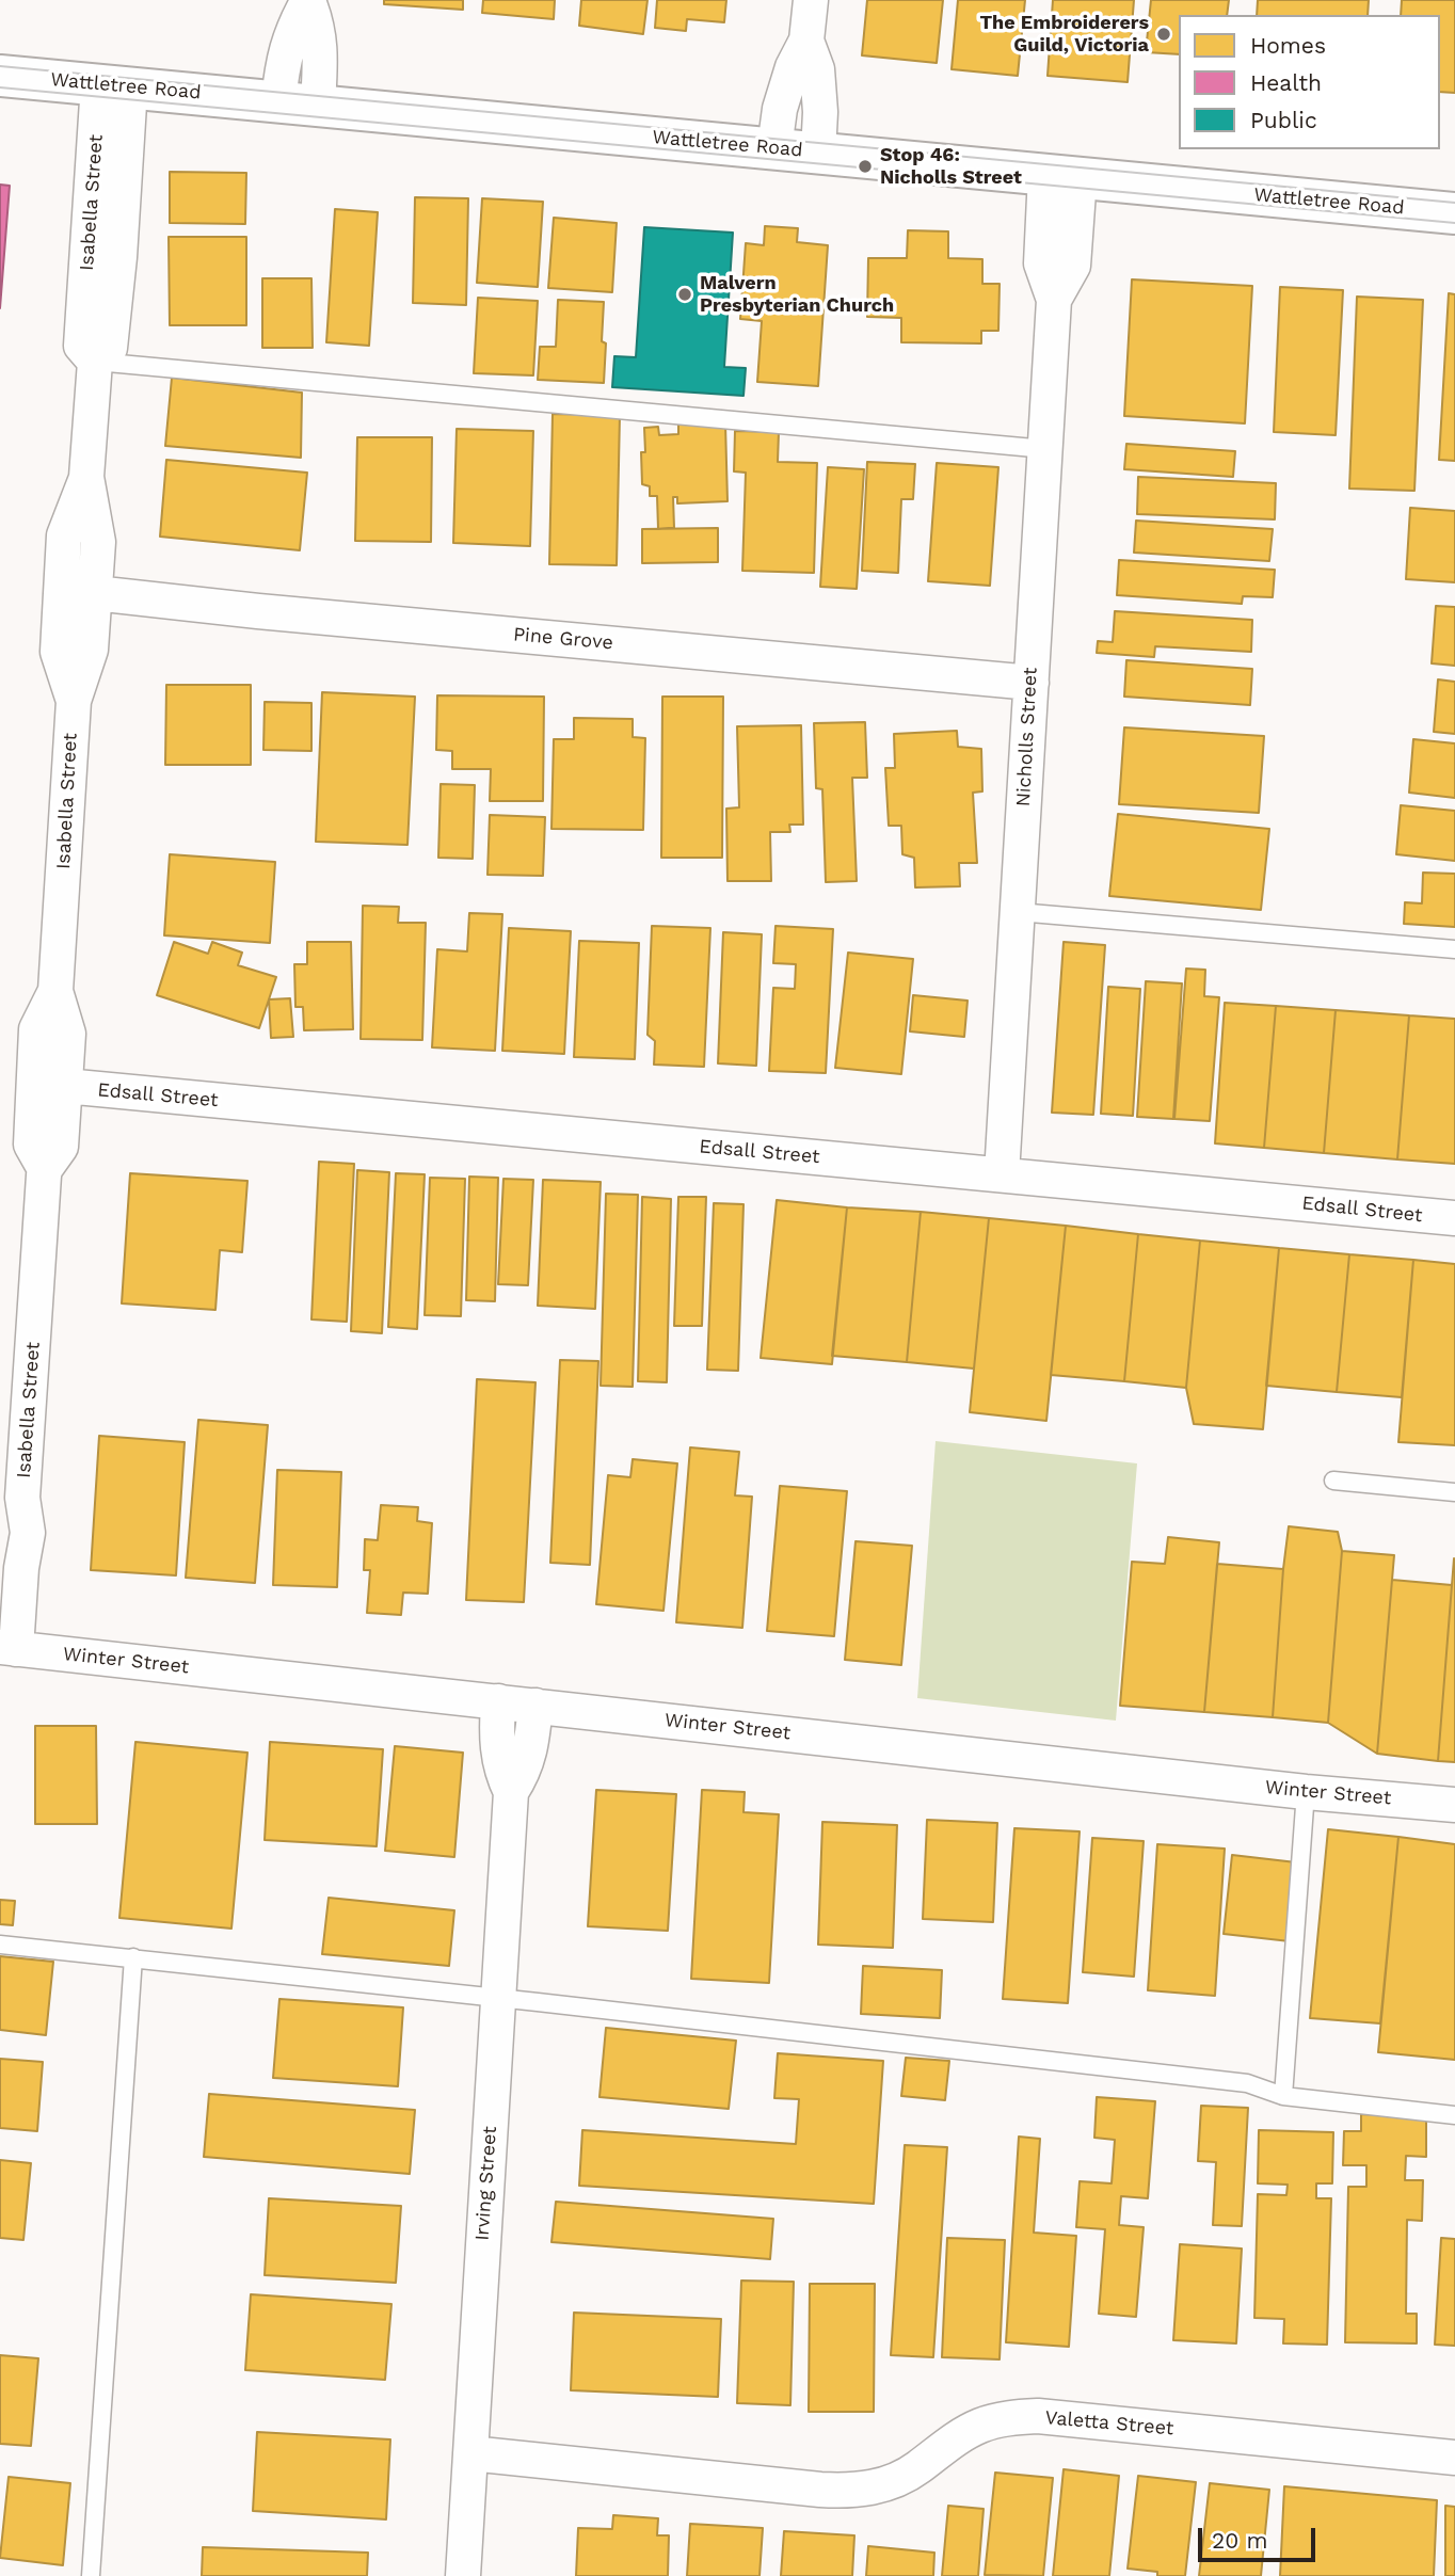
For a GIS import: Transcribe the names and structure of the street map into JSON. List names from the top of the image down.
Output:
{
  "streets": {
    "main road": ["Wattletree Road"],
    "street": [
      "Isabella Street",
      "Pine Grove",
      "Nicholls Street",
      "Edsall Street",
      "Winter Street",
      "Irving Street",
      "Valetta Street"
    ]
  },
  "crossings": [
    ["Wattletree Road", "Isabella Street"],
    ["Wattletree Road", "Nicholls Street"],
    ["Isabella Street", "Pine Grove"],
    ["Isabella Street", "Edsall Street"],
    ["Isabella Street", "Winter Street"],
    ["Pine Grove", "Nicholls Street"],
    ["Nicholls Street", "Edsall Street"],
    ["Winter Street", "Irving Street"],
    ["Irving Street", "Valetta Street"]
  ],
  "places": ["The Embroiderers Guild, Victoria", "Stop 46: Nicholls Street", "Malvern Presbyterian Church"],
  "legend": ["Homes", "Health", "Public"],
  "scale_bar": "20 m"
}
